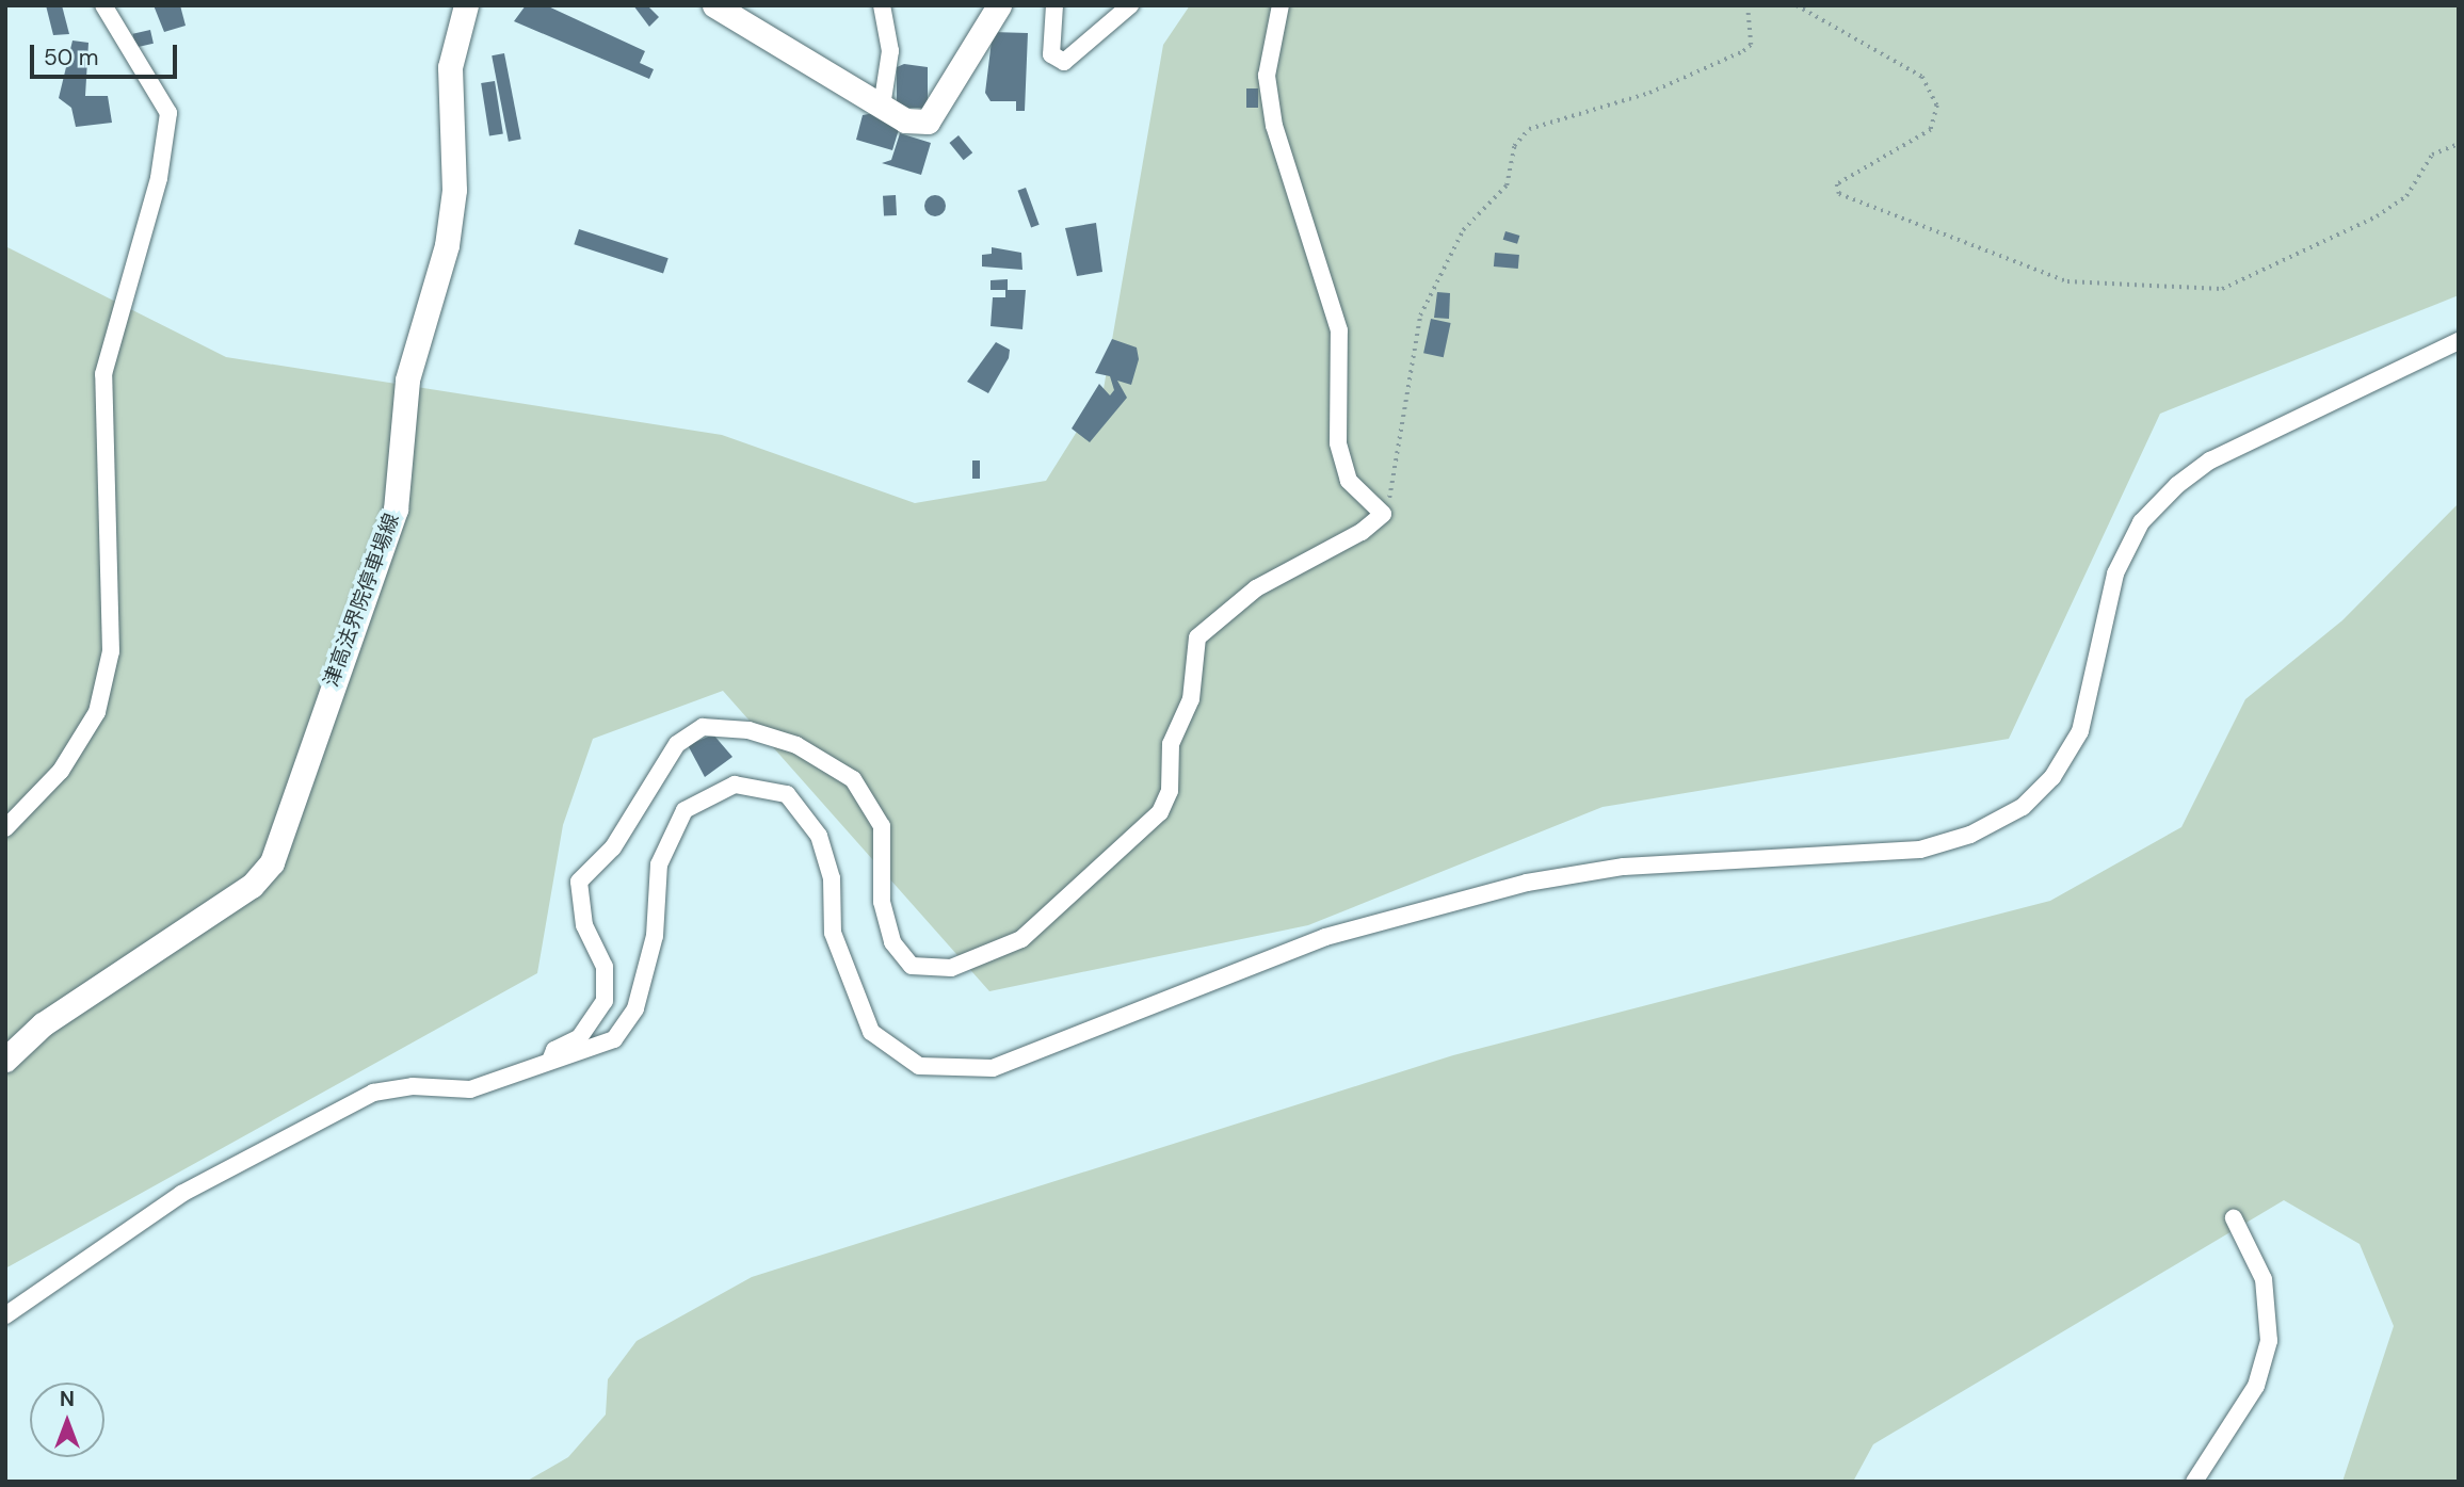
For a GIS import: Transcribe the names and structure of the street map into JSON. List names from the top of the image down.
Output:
{
  "streets": {
    "main road": ["津高法界院停車場線"]
  },
  "scale_bar": "50 m",
  "north": "top"
}
